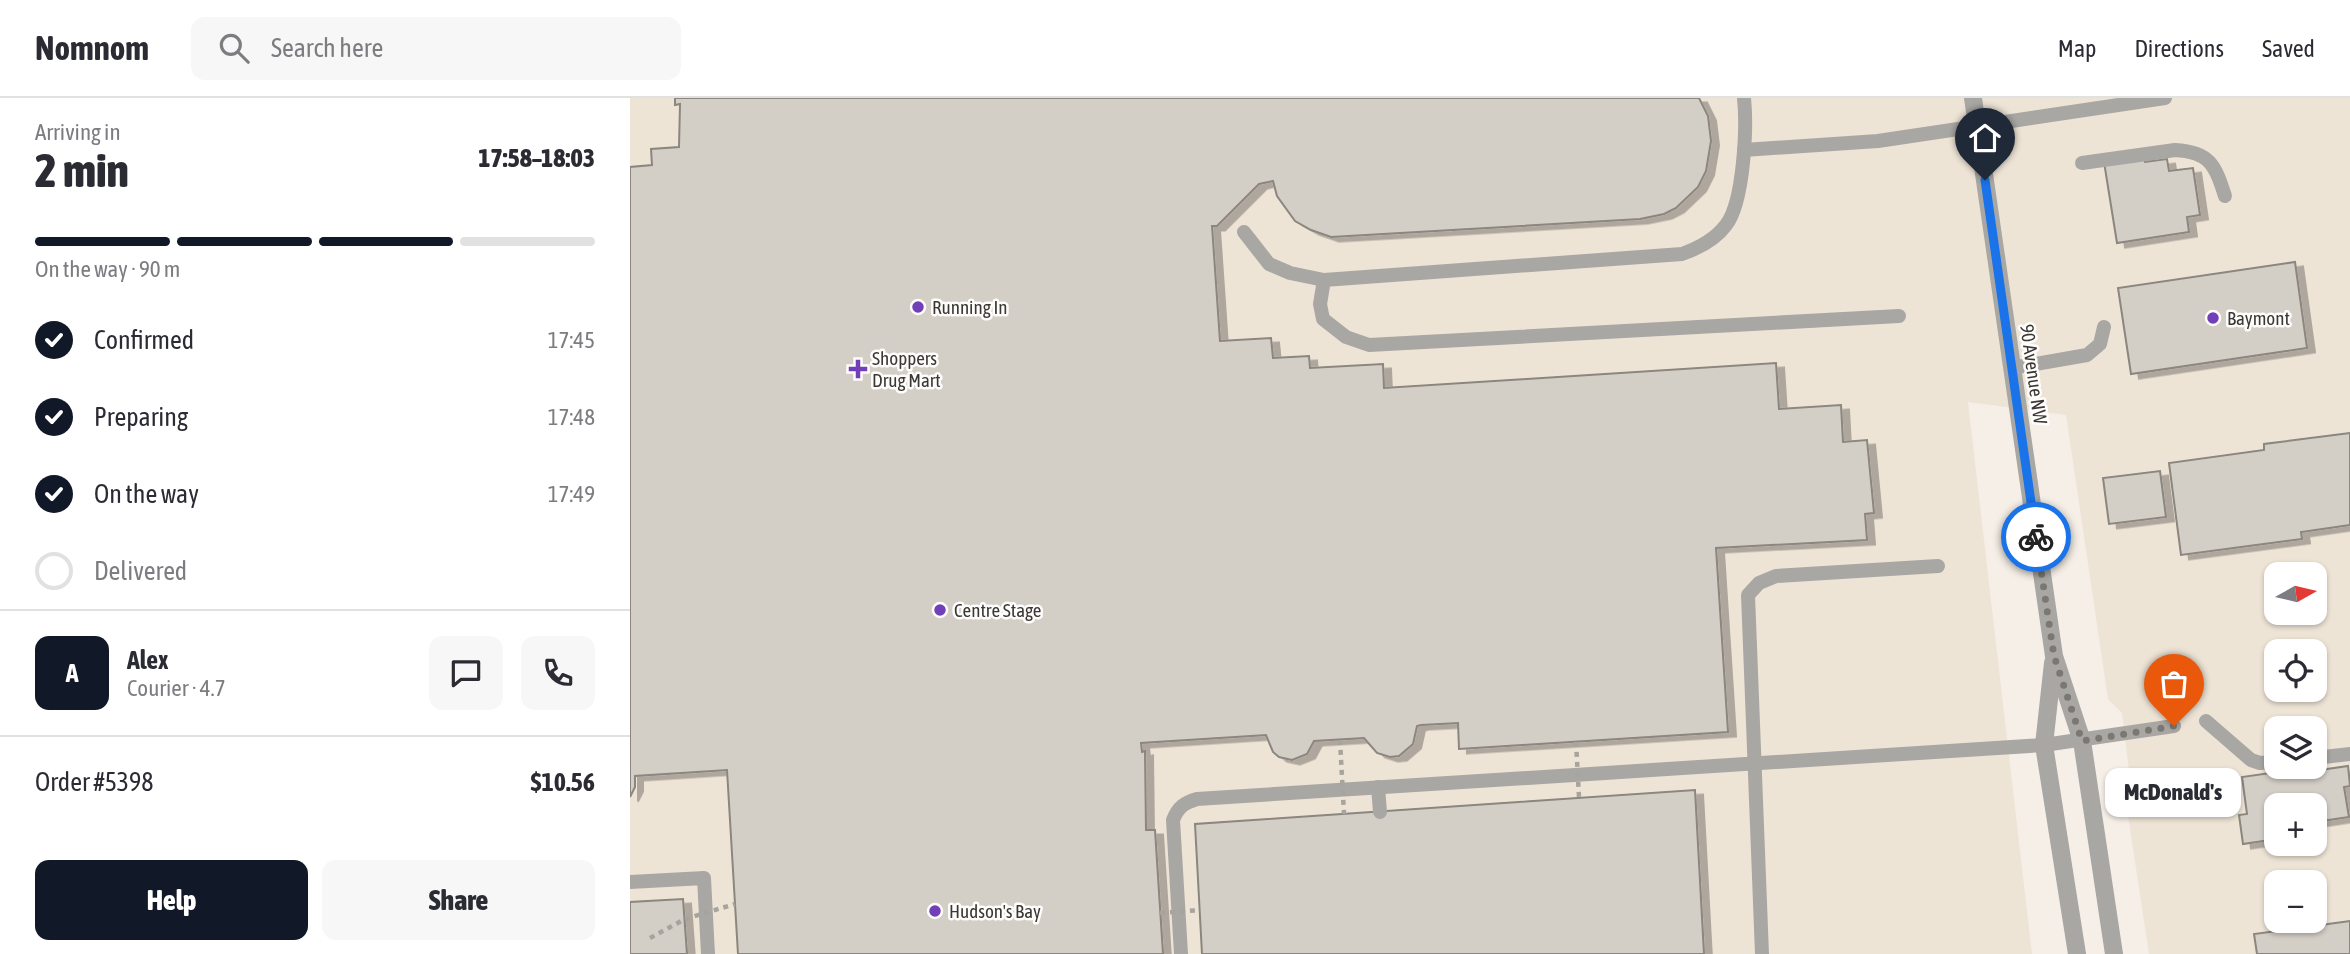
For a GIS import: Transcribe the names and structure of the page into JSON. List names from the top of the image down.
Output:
{
  "streets": {
    "street": ["90 Avenue NW"]
  },
  "places": {
    "other": [
      "Running In",
      "Baymont",
      "Centre Stage",
      "McDonald's",
      "Hudson's Bay"
    ],
    "health": ["Shoppers Drug Mart"]
  },
  "north": "right",
  "page": {
    "header": "Nomnom",
    "search": "Search here",
    "nav": ["Map", "Directions", "Saved"],
    "heading": ["2 min", "Arriving in", "17:58–18:03"],
    "panel": [
      "Alex",
      "Courier · 4.7",
      "Order #5398",
      "$10.56"
    ],
    "bar": "On the way · 90 m",
    "list": [
      ["Confirmed", "17:45"],
      ["Preparing", "17:48"],
      ["On the way", "17:49"],
      "Delivered"
    ],
    "map_buttons": ["+", "−"],
    "round": "A",
    "bubble": "McDonald's",
    "buttons": ["Help", "Share"]
  }
}
